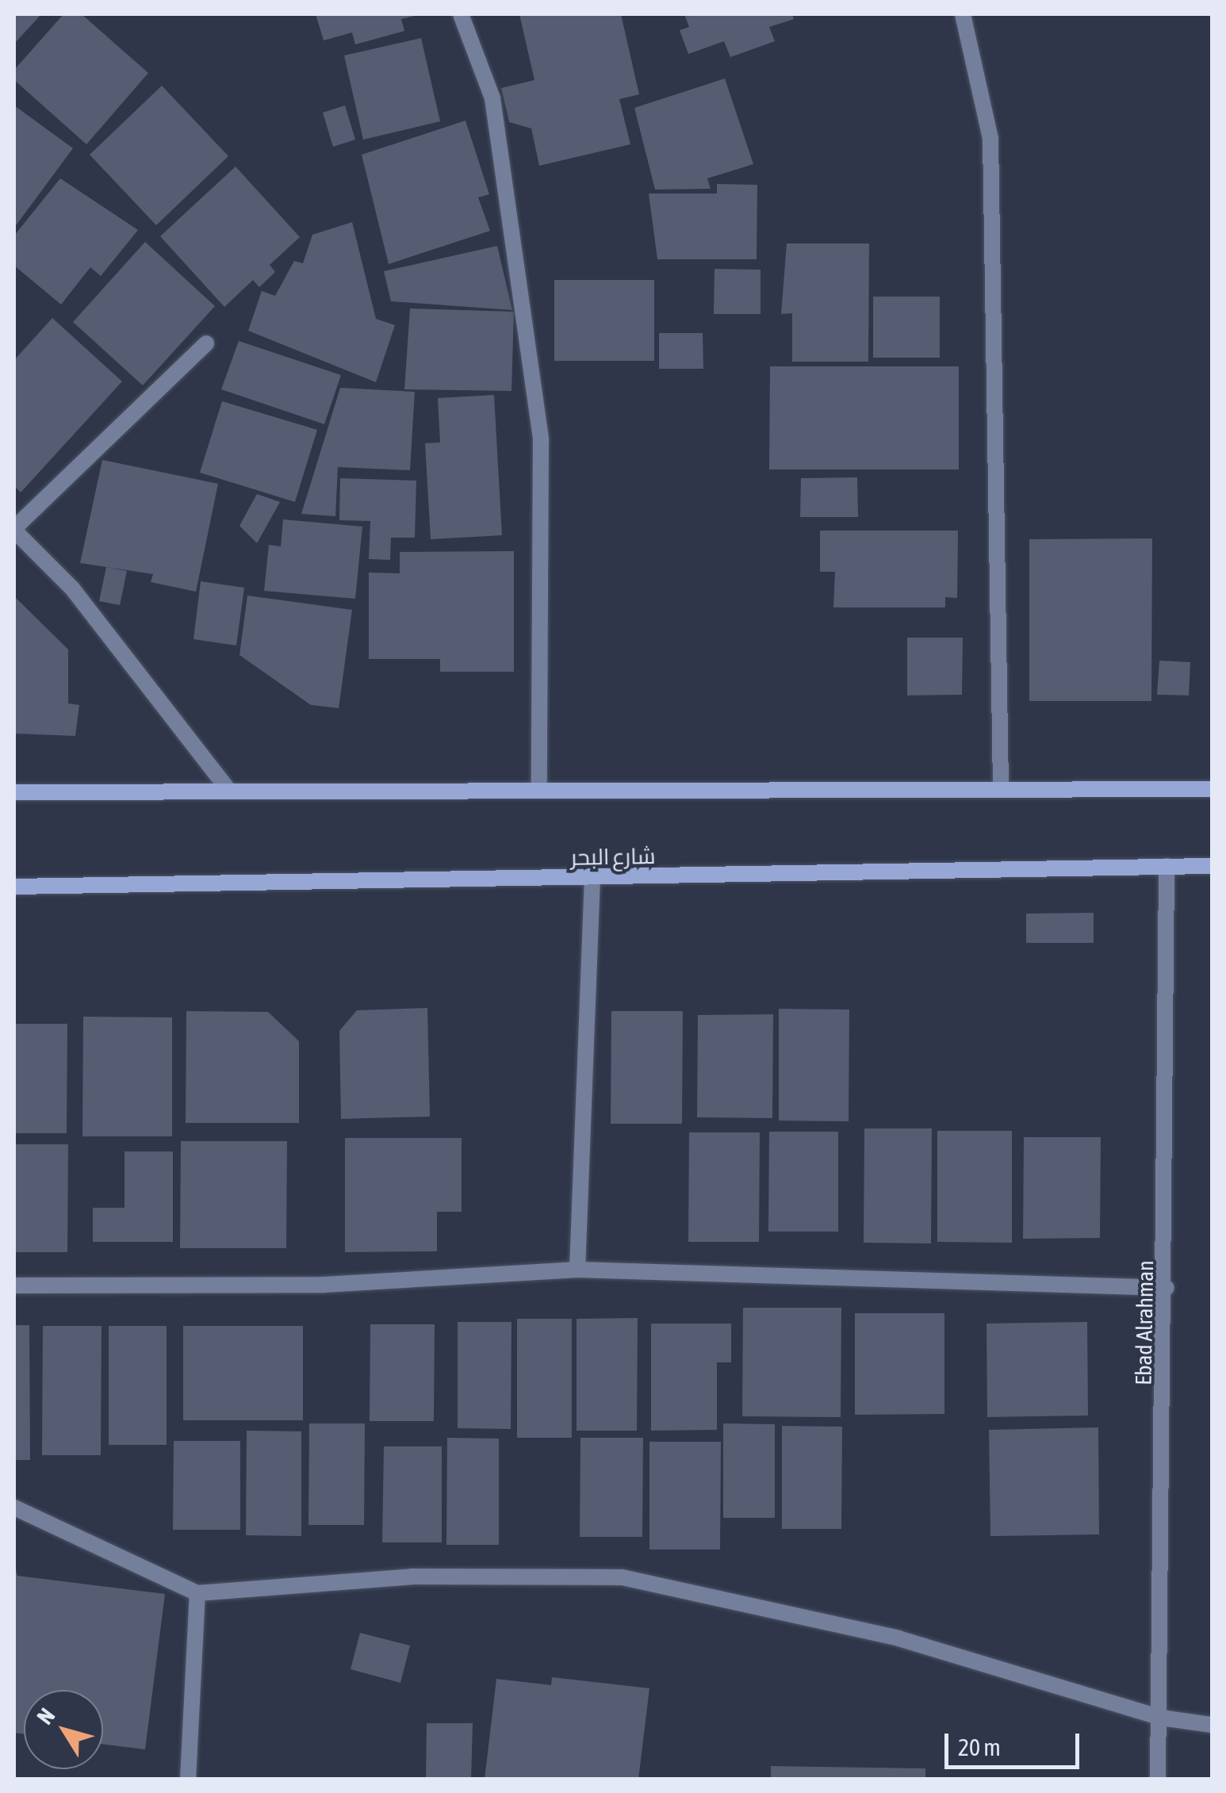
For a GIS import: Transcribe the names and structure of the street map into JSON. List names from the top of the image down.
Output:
{
  "streets": {
    "main road": ["شارع البحر"],
    "street": ["Ebad Alrahman"]
  },
  "crossings": [
    ["شارع البحر", "Ebad Alrahman"]
  ],
  "scale_bar": "20 m",
  "north": "top left"
}
